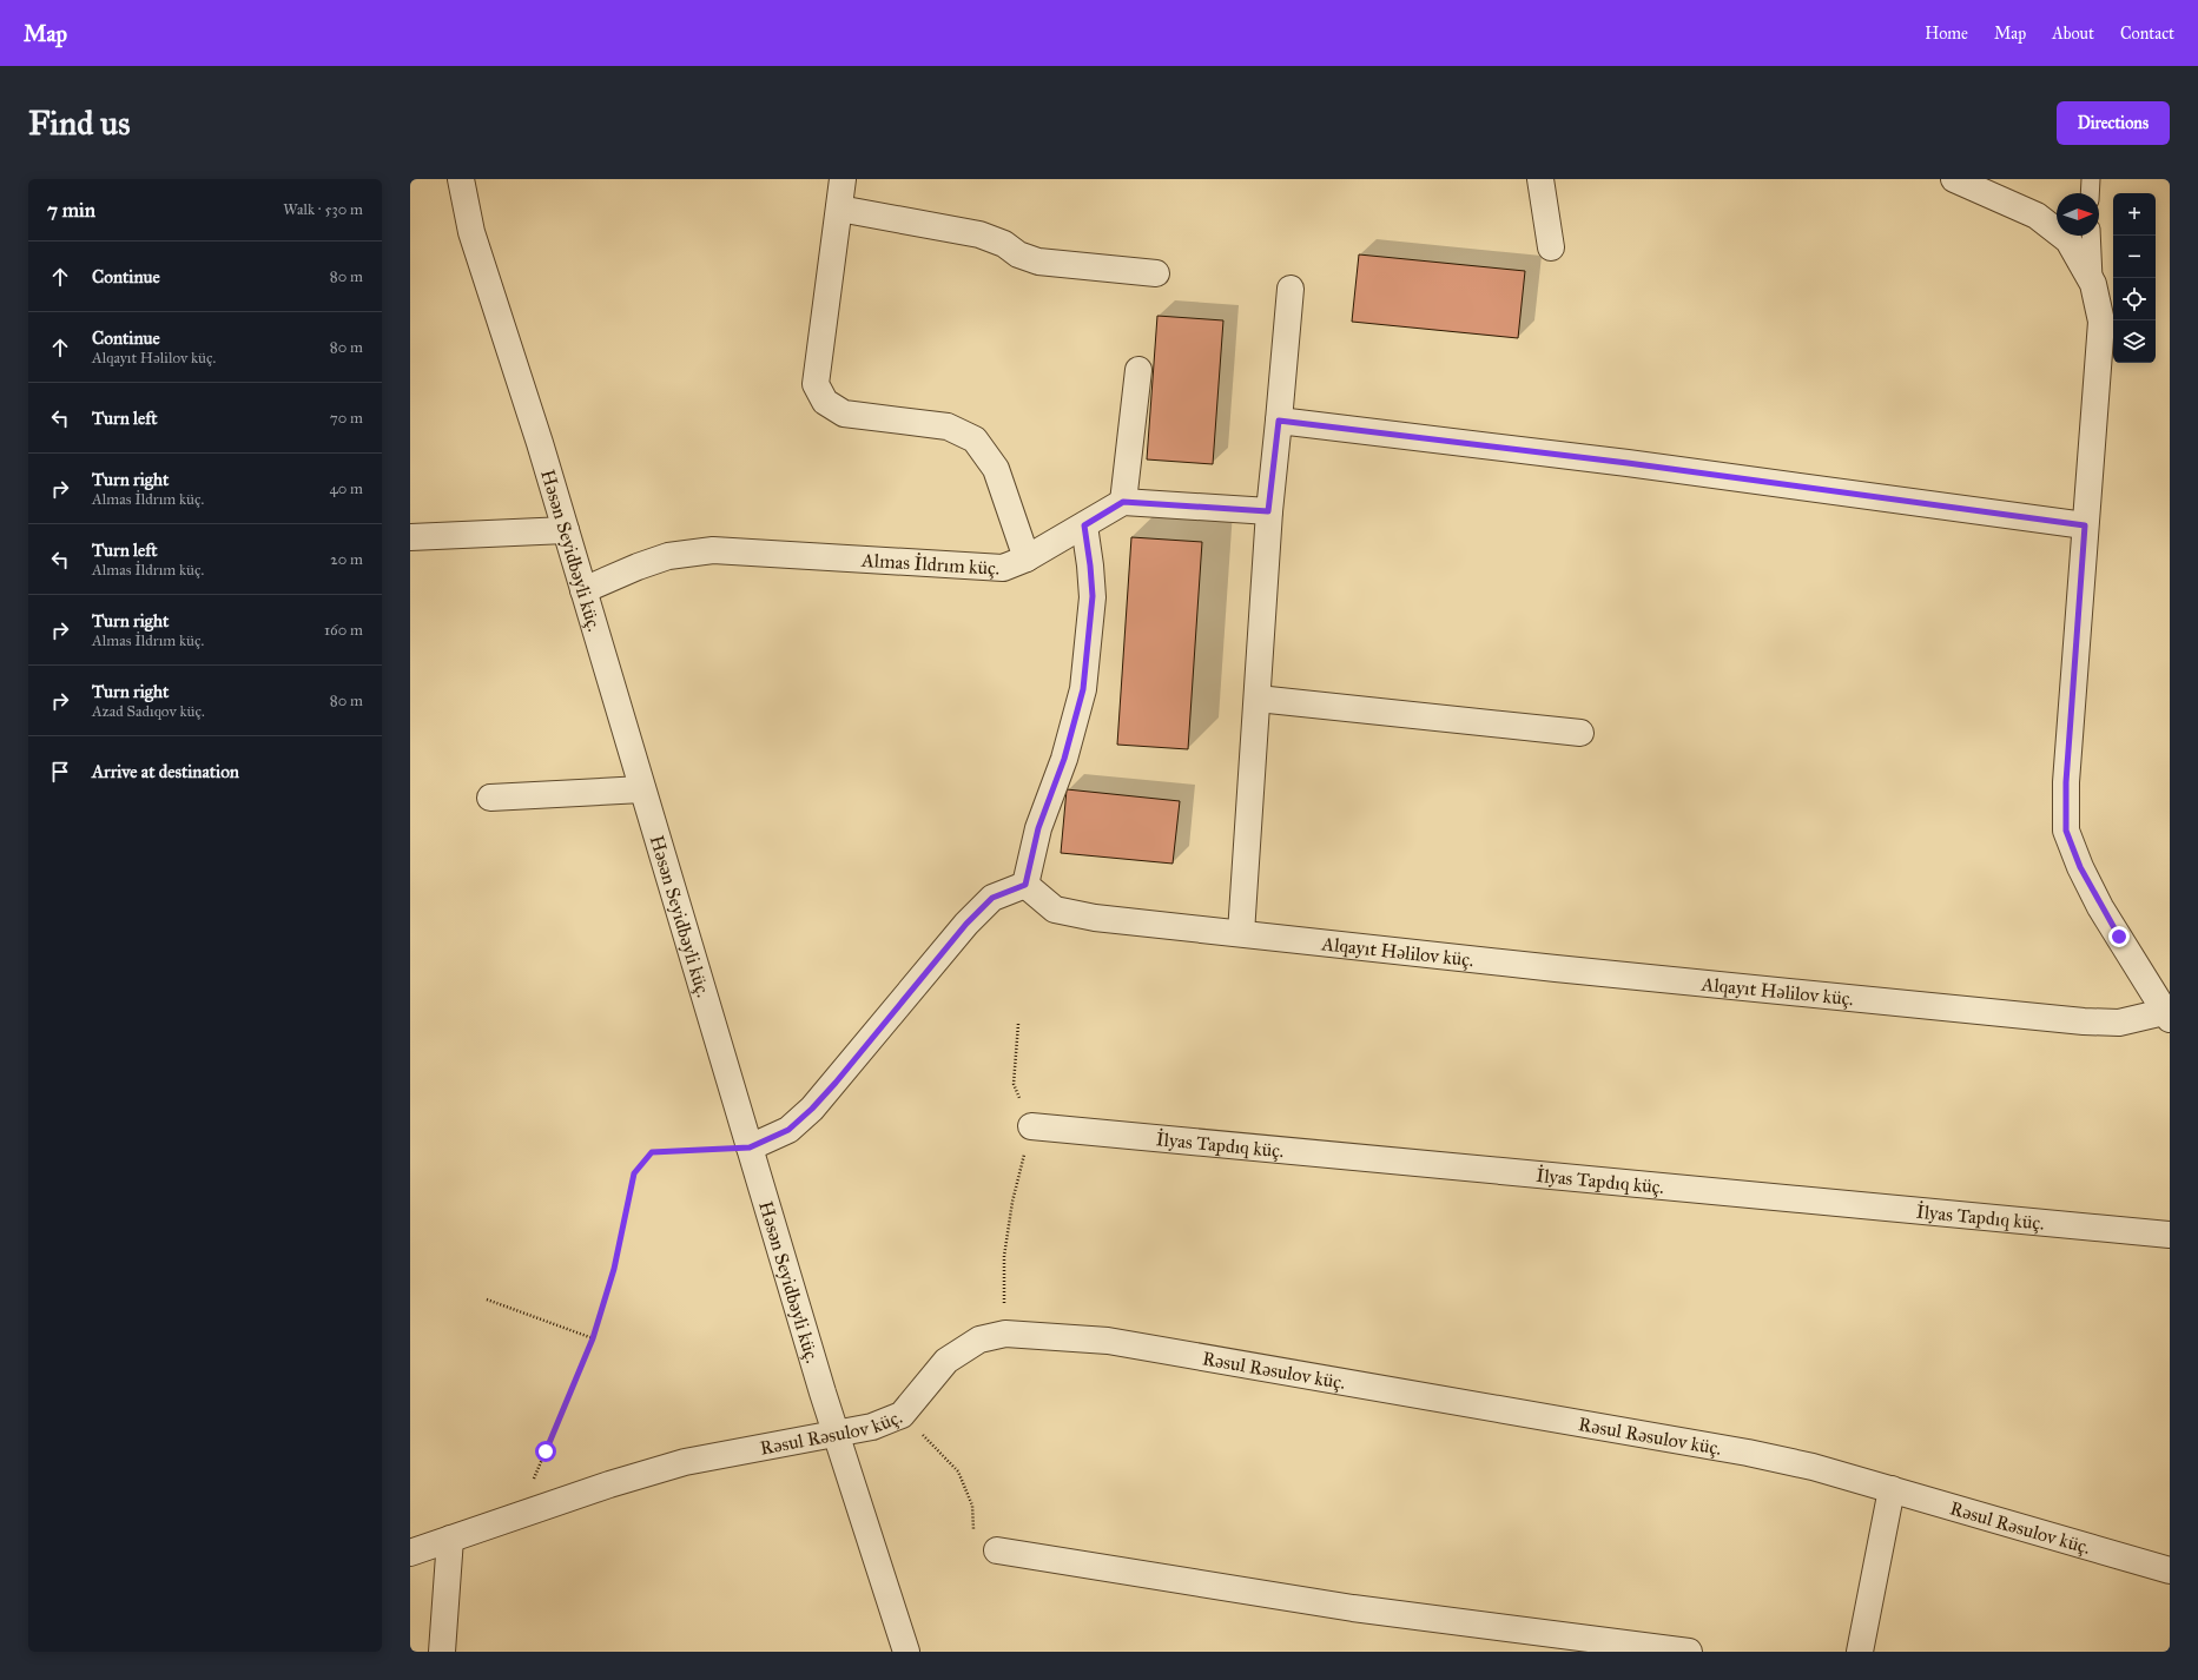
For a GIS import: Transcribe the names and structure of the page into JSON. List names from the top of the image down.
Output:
{
  "streets": {
    "street": [
      "Həsən Seyidbəyli küç.",
      "Almas İldrım küç.",
      "Alqayıt Həlilov küç.",
      "İlyas Tapdıq küç.",
      "Rəsul Rəsulov küç."
    ]
  },
  "crossings": [
    ["Həsən Seyidbəyli küç.", "Almas İldrım küç."],
    ["Həsən Seyidbəyli küç.", "Rəsul Rəsulov küç."]
  ],
  "north": "right",
  "page": {
    "header": "Map",
    "nav": [
      "Home",
      "Map",
      "About",
      "Contact"
    ],
    "buttons": "Directions",
    "title": "Find us",
    "heading": ["7 min", "Walk · 530 m"],
    "map_buttons": ["+", "−"],
    "list": [
      ["Continue", "80 m"],
      ["Continue", "Alqayıt Həlilov küç.", "80 m"],
      ["Turn left", "70 m"],
      ["Turn right", "Almas İldrım küç.", "40 m"],
      ["Turn left", "Almas İldrım küç.", "20 m"],
      ["Turn right", "Almas İldrım küç.", "160 m"],
      ["Turn right", "Azad Sadıqov küç.", "80 m"],
      "Arrive at destination"
    ]
  }
}
